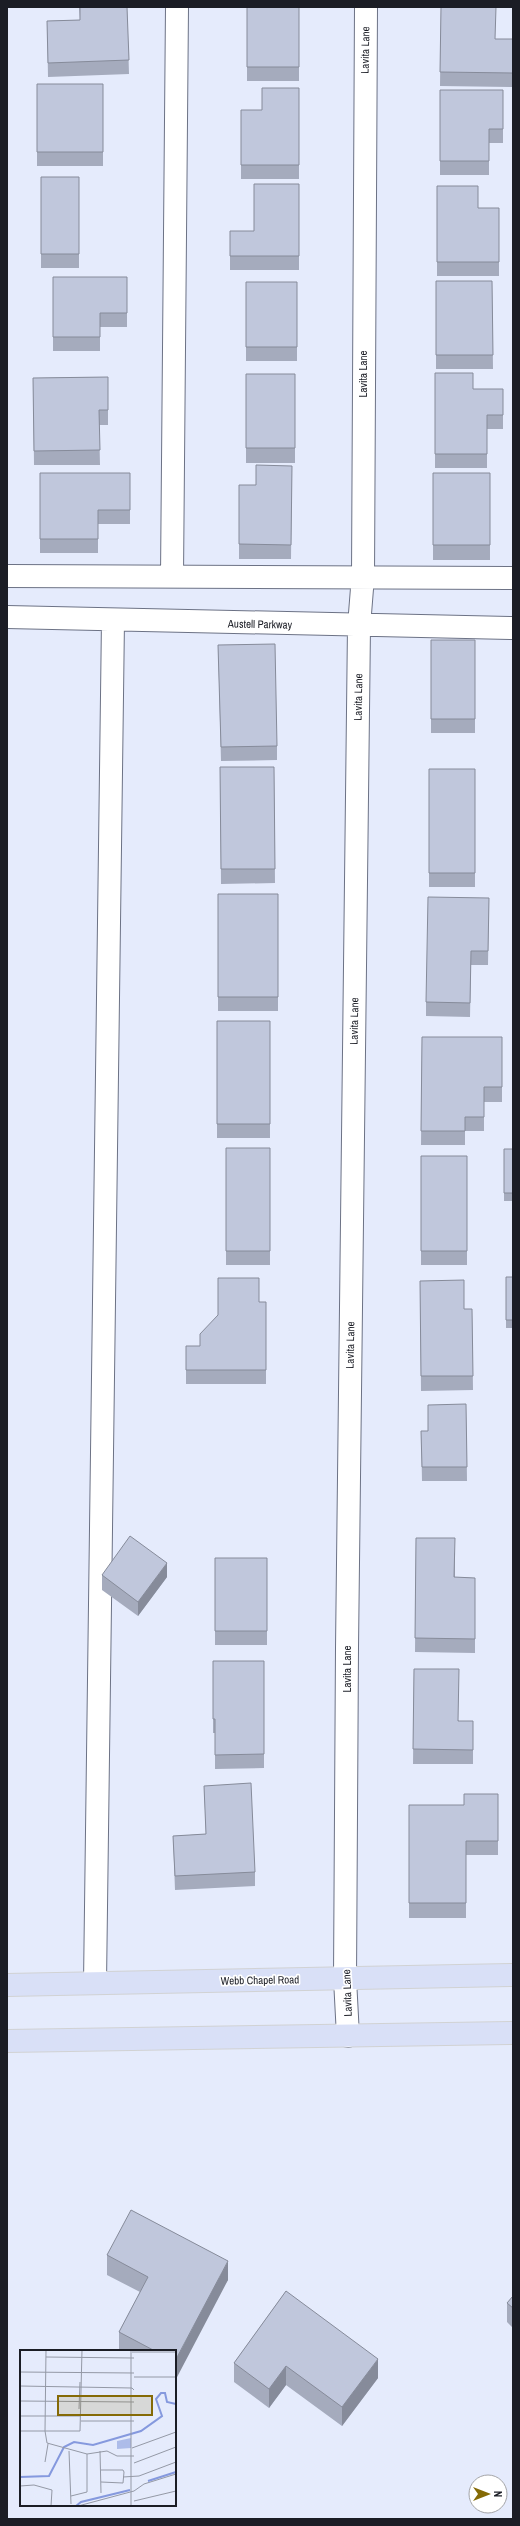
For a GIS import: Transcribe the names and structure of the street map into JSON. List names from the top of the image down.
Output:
{
  "streets": {
    "main road": ["Webb Chapel Road"],
    "street": ["Lavita Lane", "Austell Parkway"]
  },
  "crossings": [
    ["Lavita Lane", "Austell Parkway"],
    ["Lavita Lane", "Webb Chapel Road"]
  ],
  "north": "right"
}
